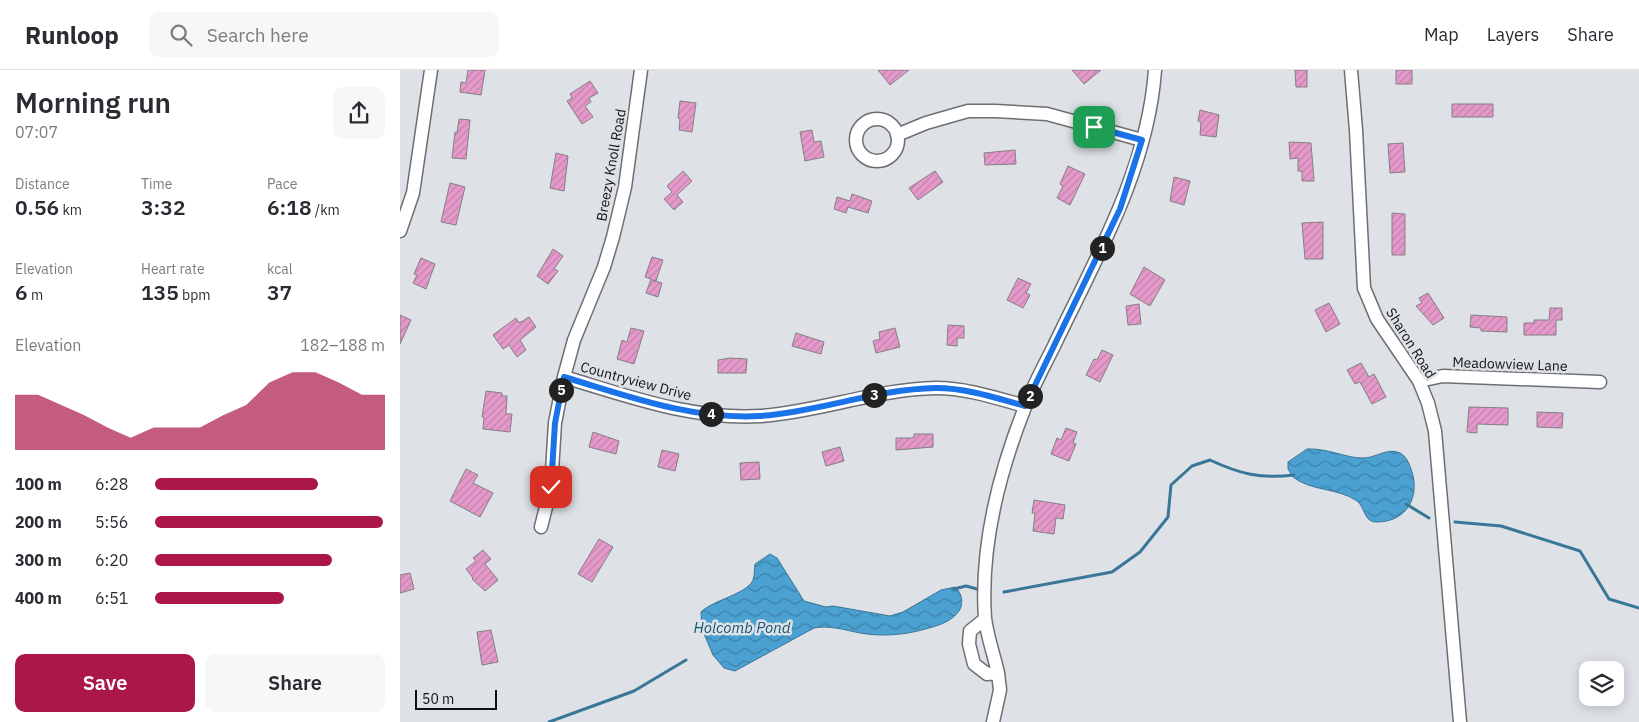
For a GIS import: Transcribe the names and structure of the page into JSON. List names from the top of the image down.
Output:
{
  "streets": {
    "street": [
      "Breezy Knoll Road",
      "Sharon Road",
      "Meadowview Lane",
      "Countryview Drive"
    ]
  },
  "crossings": [
    ["Breezy Knoll Road", "Countryview Drive"],
    ["Sharon Road", "Meadowview Lane"]
  ],
  "water": ["Holcomb Pond"],
  "scale_bar": "50 m",
  "page": {
    "header": "Runloop",
    "search": "Search here",
    "nav": ["Map", "Layers", "Share"],
    "heading": ["Morning run", "07:07"],
    "stats": [
      ["Distance", "0.56 km"],
      ["Time", "3:32"],
      ["Pace", "6:18 /km"],
      ["Elevation", "6 m"],
      ["Heart rate", "135 bpm"],
      ["kcal", "37"]
    ],
    "pins": [
      "1",
      "5",
      "3",
      "2",
      "4"
    ],
    "chart": ["Elevation", "182–188 m"],
    "list": [
      {
        "name": "100 m",
        "note": "6:28"
      },
      {
        "name": "200 m",
        "note": "5:56"
      },
      {
        "name": "300 m",
        "note": "6:20"
      },
      {
        "name": "400 m",
        "note": "6:51"
      }
    ],
    "buttons": ["Save", "Share"],
    "scale": "50 m"
  }
}
